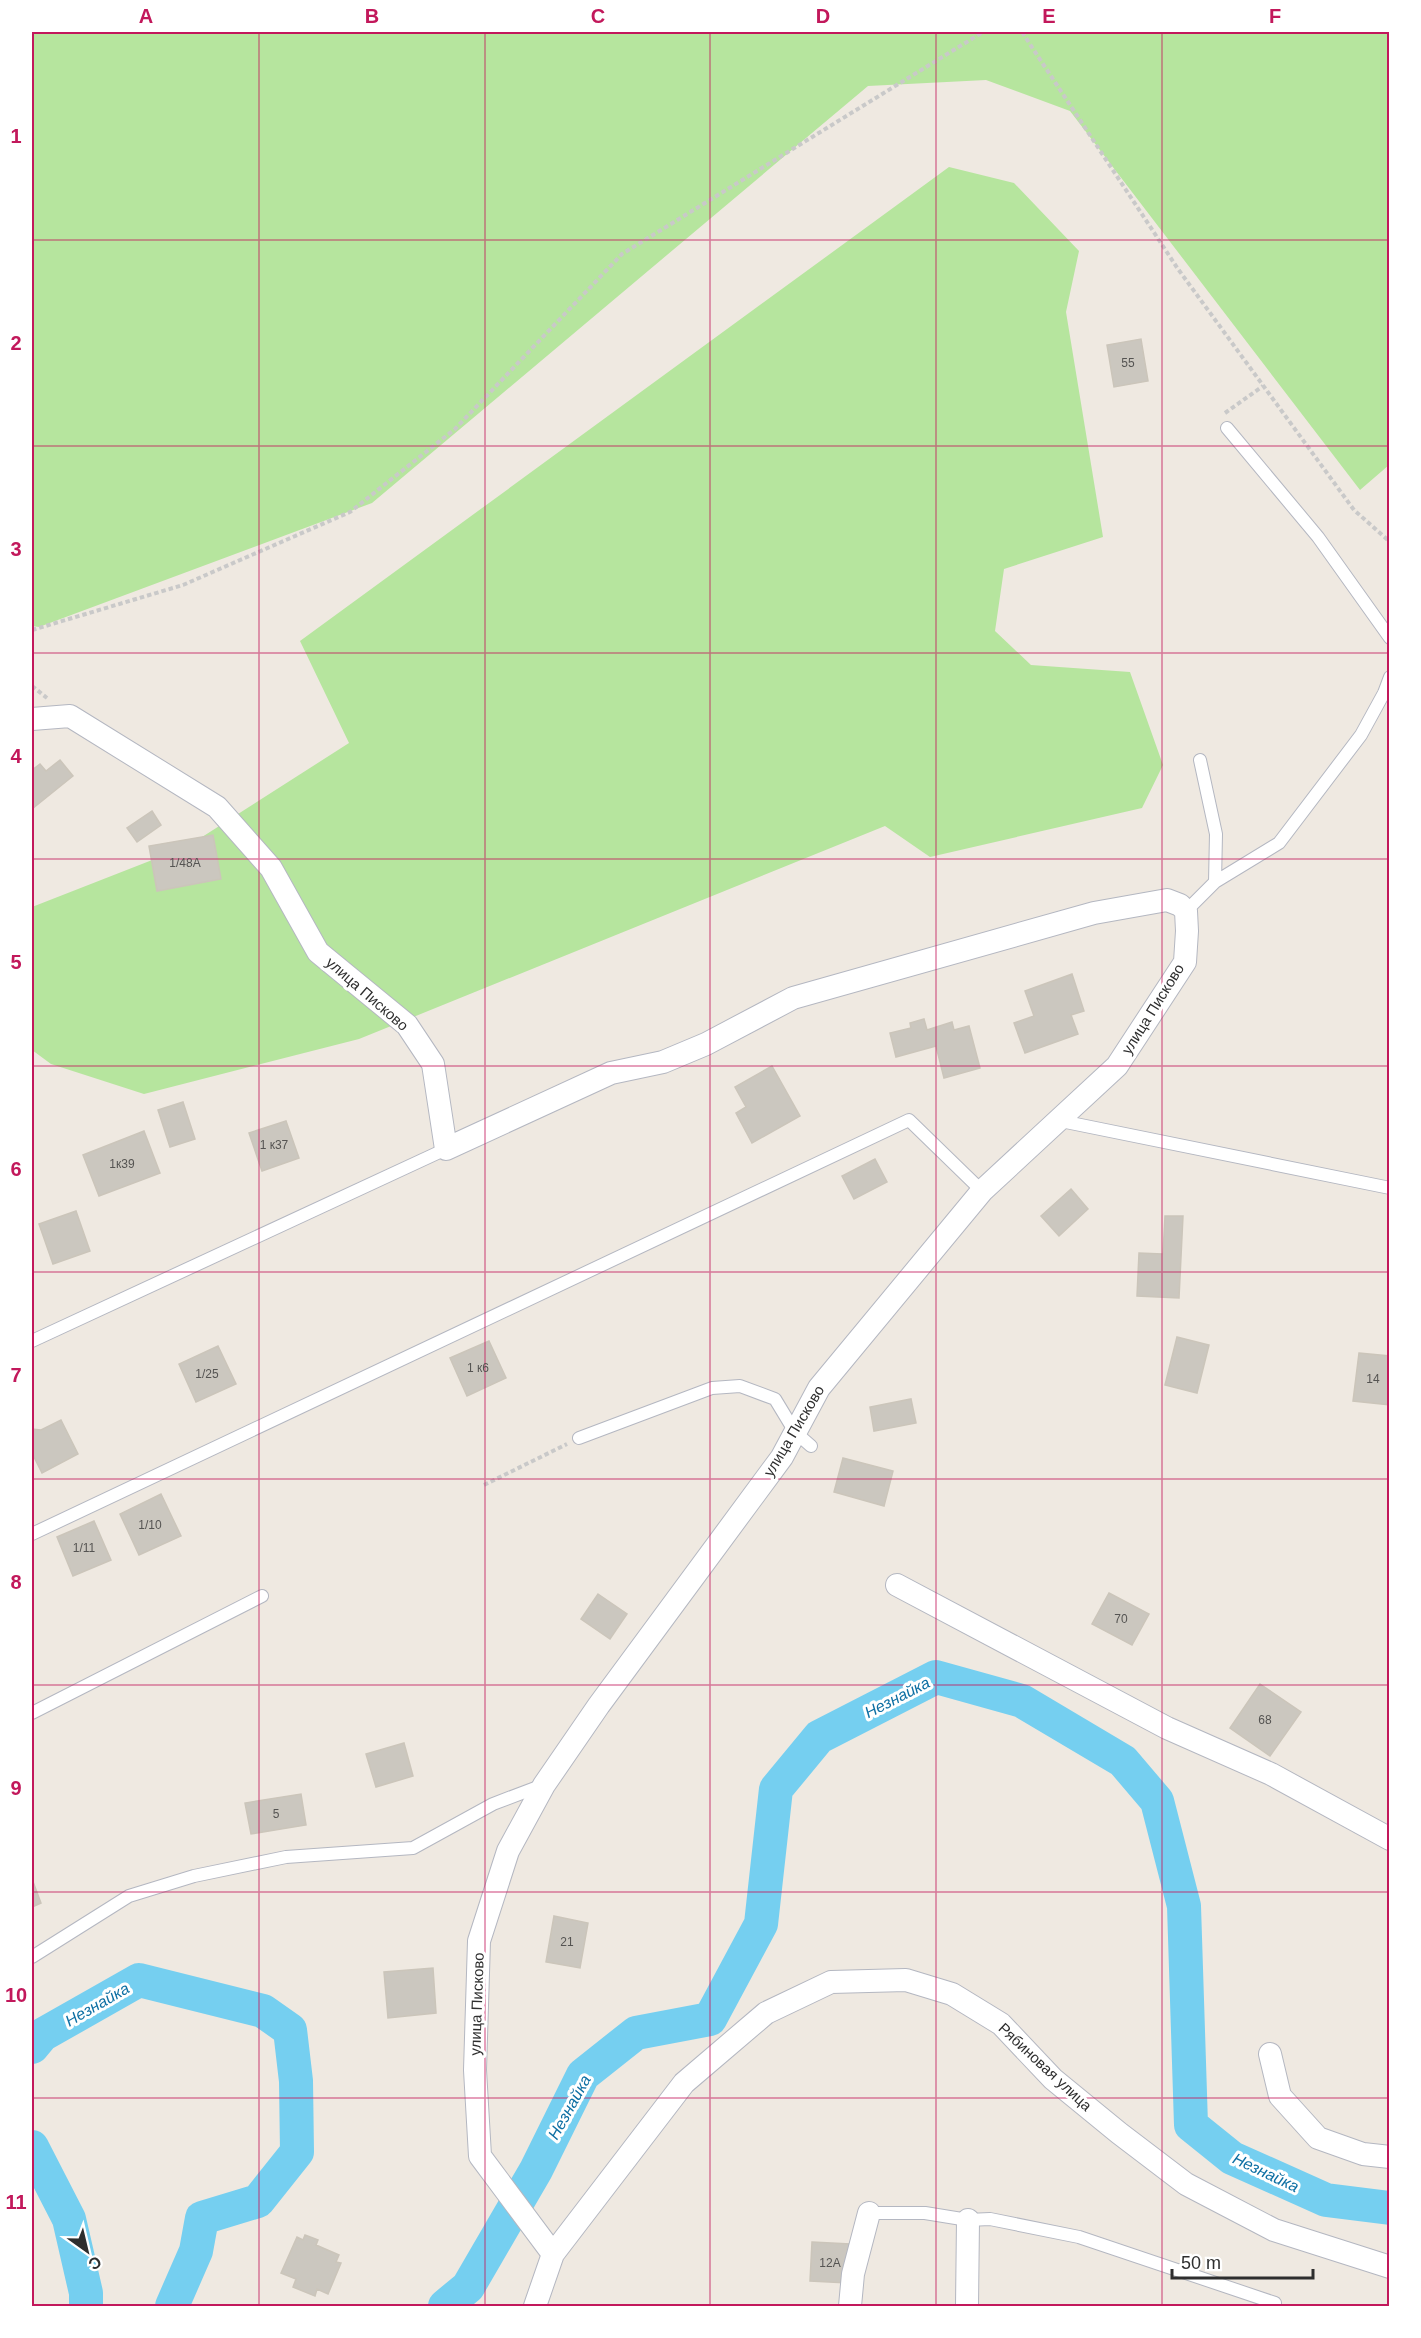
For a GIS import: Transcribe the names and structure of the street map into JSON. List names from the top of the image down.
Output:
{
  "streets": {
    "street": ["улица Писково", "Рябиновая улица"]
  },
  "crossings": [
    ["улица Писково", "Рябиновая улица"]
  ],
  "water": ["Незнайка"],
  "house_numbers": [
    "55",
    "1/48А",
    "1 к37",
    "1к39",
    "1 к6",
    "1/25",
    "14",
    "1/10",
    "1/11",
    "70",
    "68",
    "5",
    "21",
    "12А"
  ],
  "scale_bar": "50 m",
  "north": "bottom right",
  "grid": {
    "columns": [
      "A",
      "B",
      "C",
      "D",
      "E",
      "F"
    ],
    "rows": [
      "1",
      "2",
      "3",
      "4",
      "5",
      "6",
      "7",
      "8",
      "9",
      "10",
      "11"
    ]
  }
}
